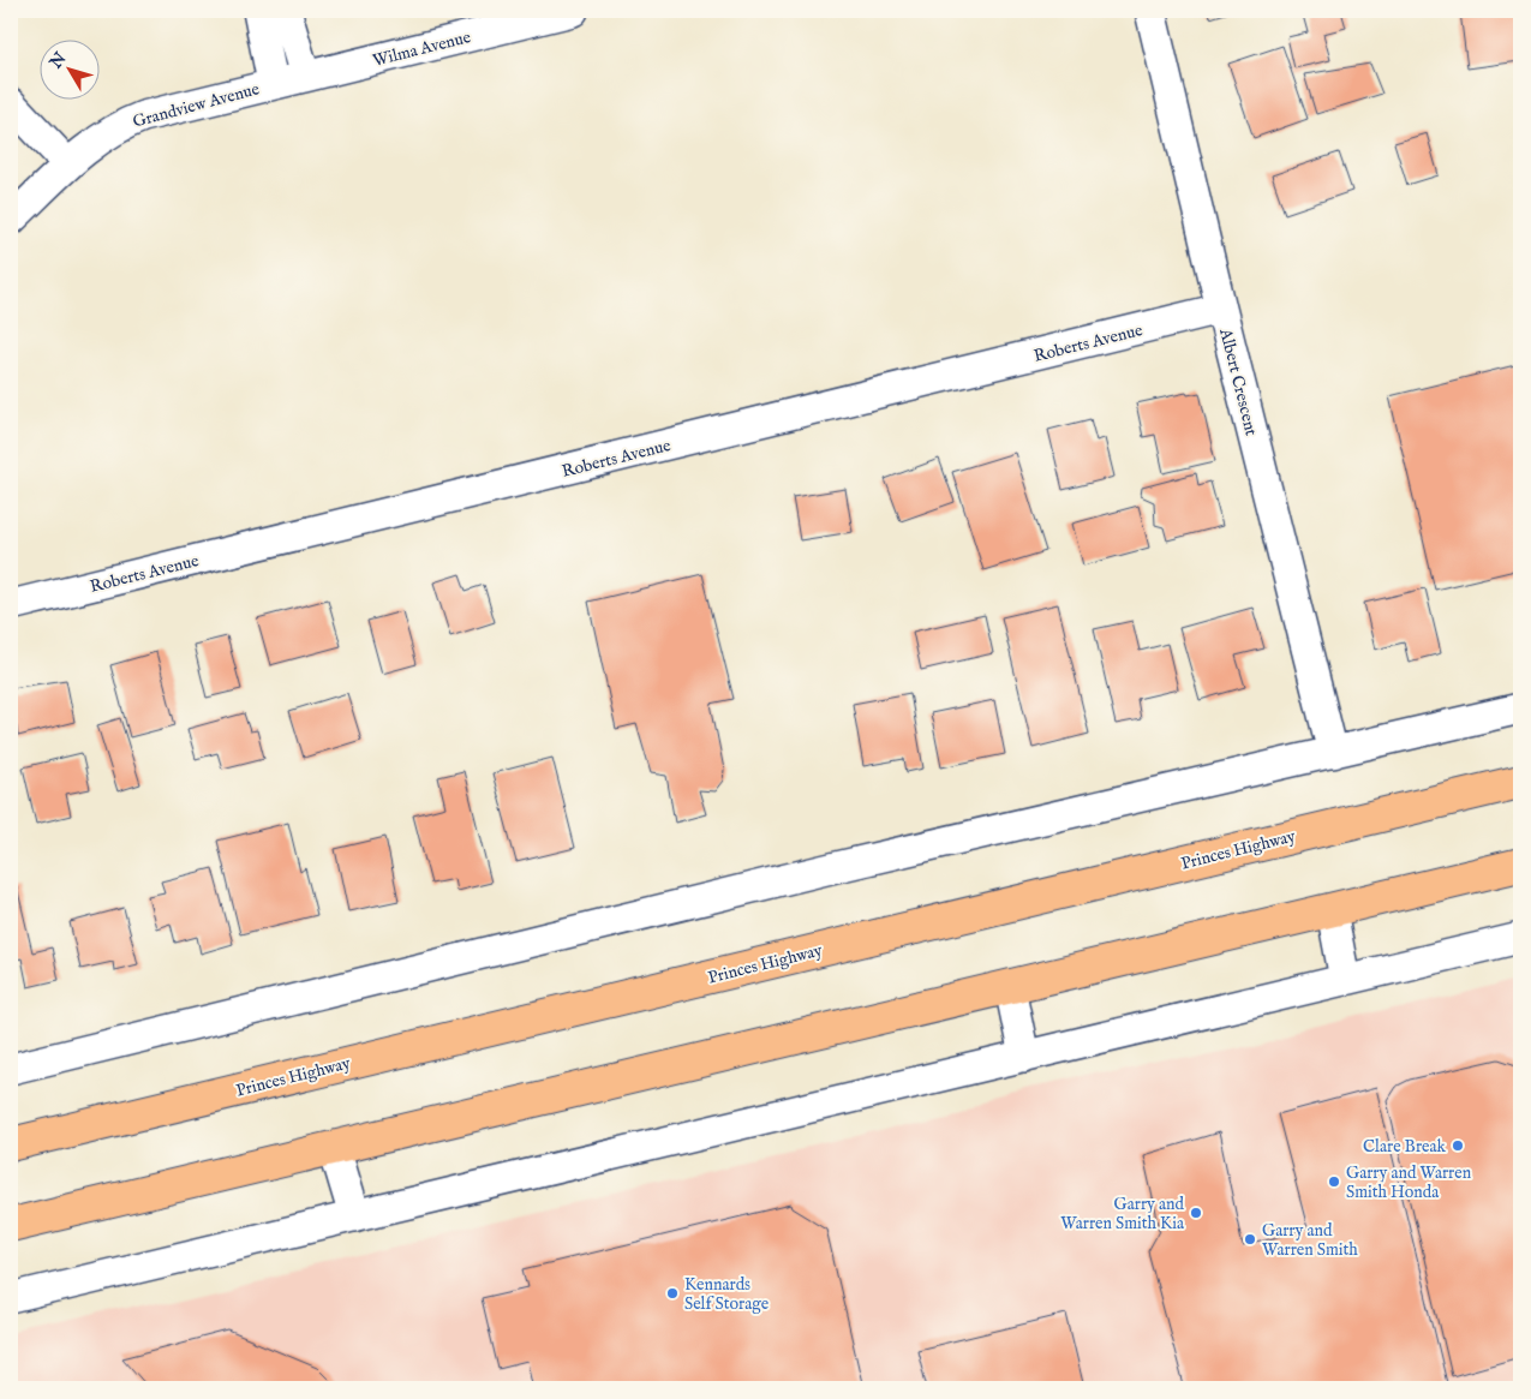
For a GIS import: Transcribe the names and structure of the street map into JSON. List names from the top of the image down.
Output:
{
  "streets": {
    "highway": ["Princes Highway"],
    "street": [
      "Wilma Avenue",
      "Grandview Avenue",
      "Roberts Avenue",
      "Albert Crescent"
    ]
  },
  "crossings": [
    ["Wilma Avenue", "Grandview Avenue"],
    ["Roberts Avenue", "Albert Crescent"]
  ],
  "places": [
    "Clare Break",
    "Garry and Warren Smith Honda",
    "Garry and Warren Smith Kia",
    "Garry and Warren Smith",
    "Kennards Self Storage"
  ],
  "north": "top left"
}
